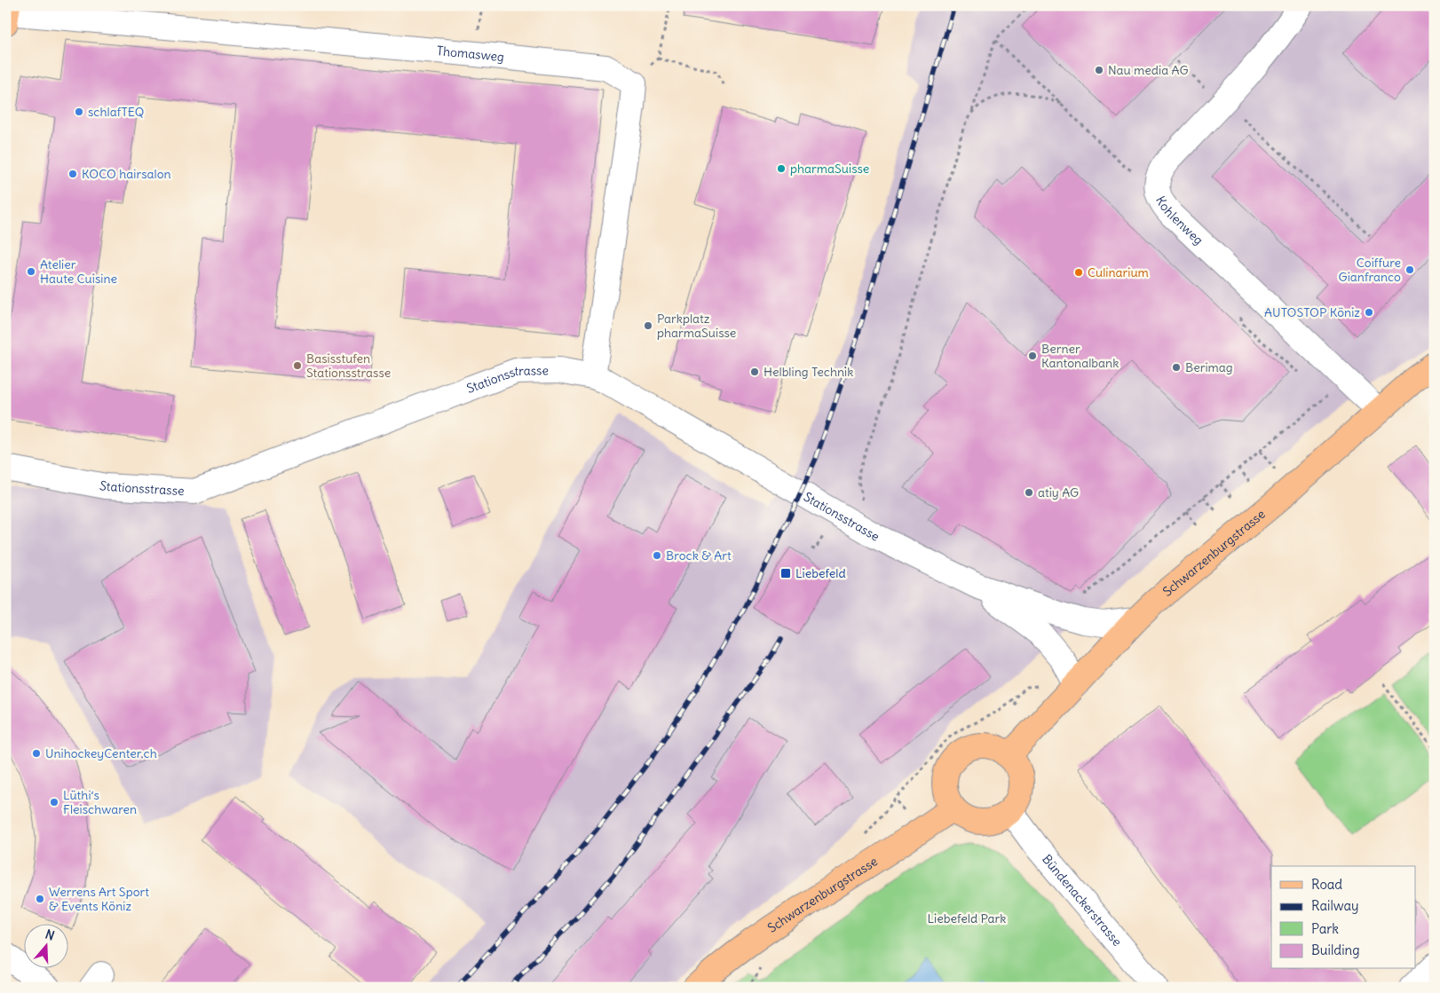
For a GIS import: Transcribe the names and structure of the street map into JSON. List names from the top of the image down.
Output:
{
  "streets": {
    "main road": ["Schwarzenburgstrasse"],
    "street": [
      "Thomasweg",
      "Kohlenweg",
      "Stationsstrasse",
      "Bündenackerstrasse"
    ]
  },
  "crossings": [
    ["Kohlenweg", "Schwarzenburgstrasse"],
    ["Stationsstrasse", "Schwarzenburgstrasse"],
    ["Schwarzenburgstrasse", "Bündenackerstrasse"]
  ],
  "parks": ["Liebefeld Park"],
  "places": {
    "other": [
      "Nau media AG",
      "schlafTEQ",
      "pharmaSuisse",
      "KOCO hairsalon",
      "Coiffure Gianfranco",
      "Atelier Haute Cuisine",
      "Culinarium",
      "AUTOSTOP Köniz",
      "Parkplatz pharmaSuisse",
      "Berner Kantonalbank",
      "Basisstufen Stationsstrasse",
      "Berimag",
      "Helbling Technik",
      "atiy AG",
      "Brock & Art",
      "UnihockeyCenter.ch",
      "Lüthi‘s Fleischwaren",
      "Werrens Art Sport & Events Köniz"
    ],
    "transit": ["Liebefeld"]
  },
  "legend": [
    "Road",
    "Railway",
    "Park",
    "Building"
  ],
  "north": "top"
}
